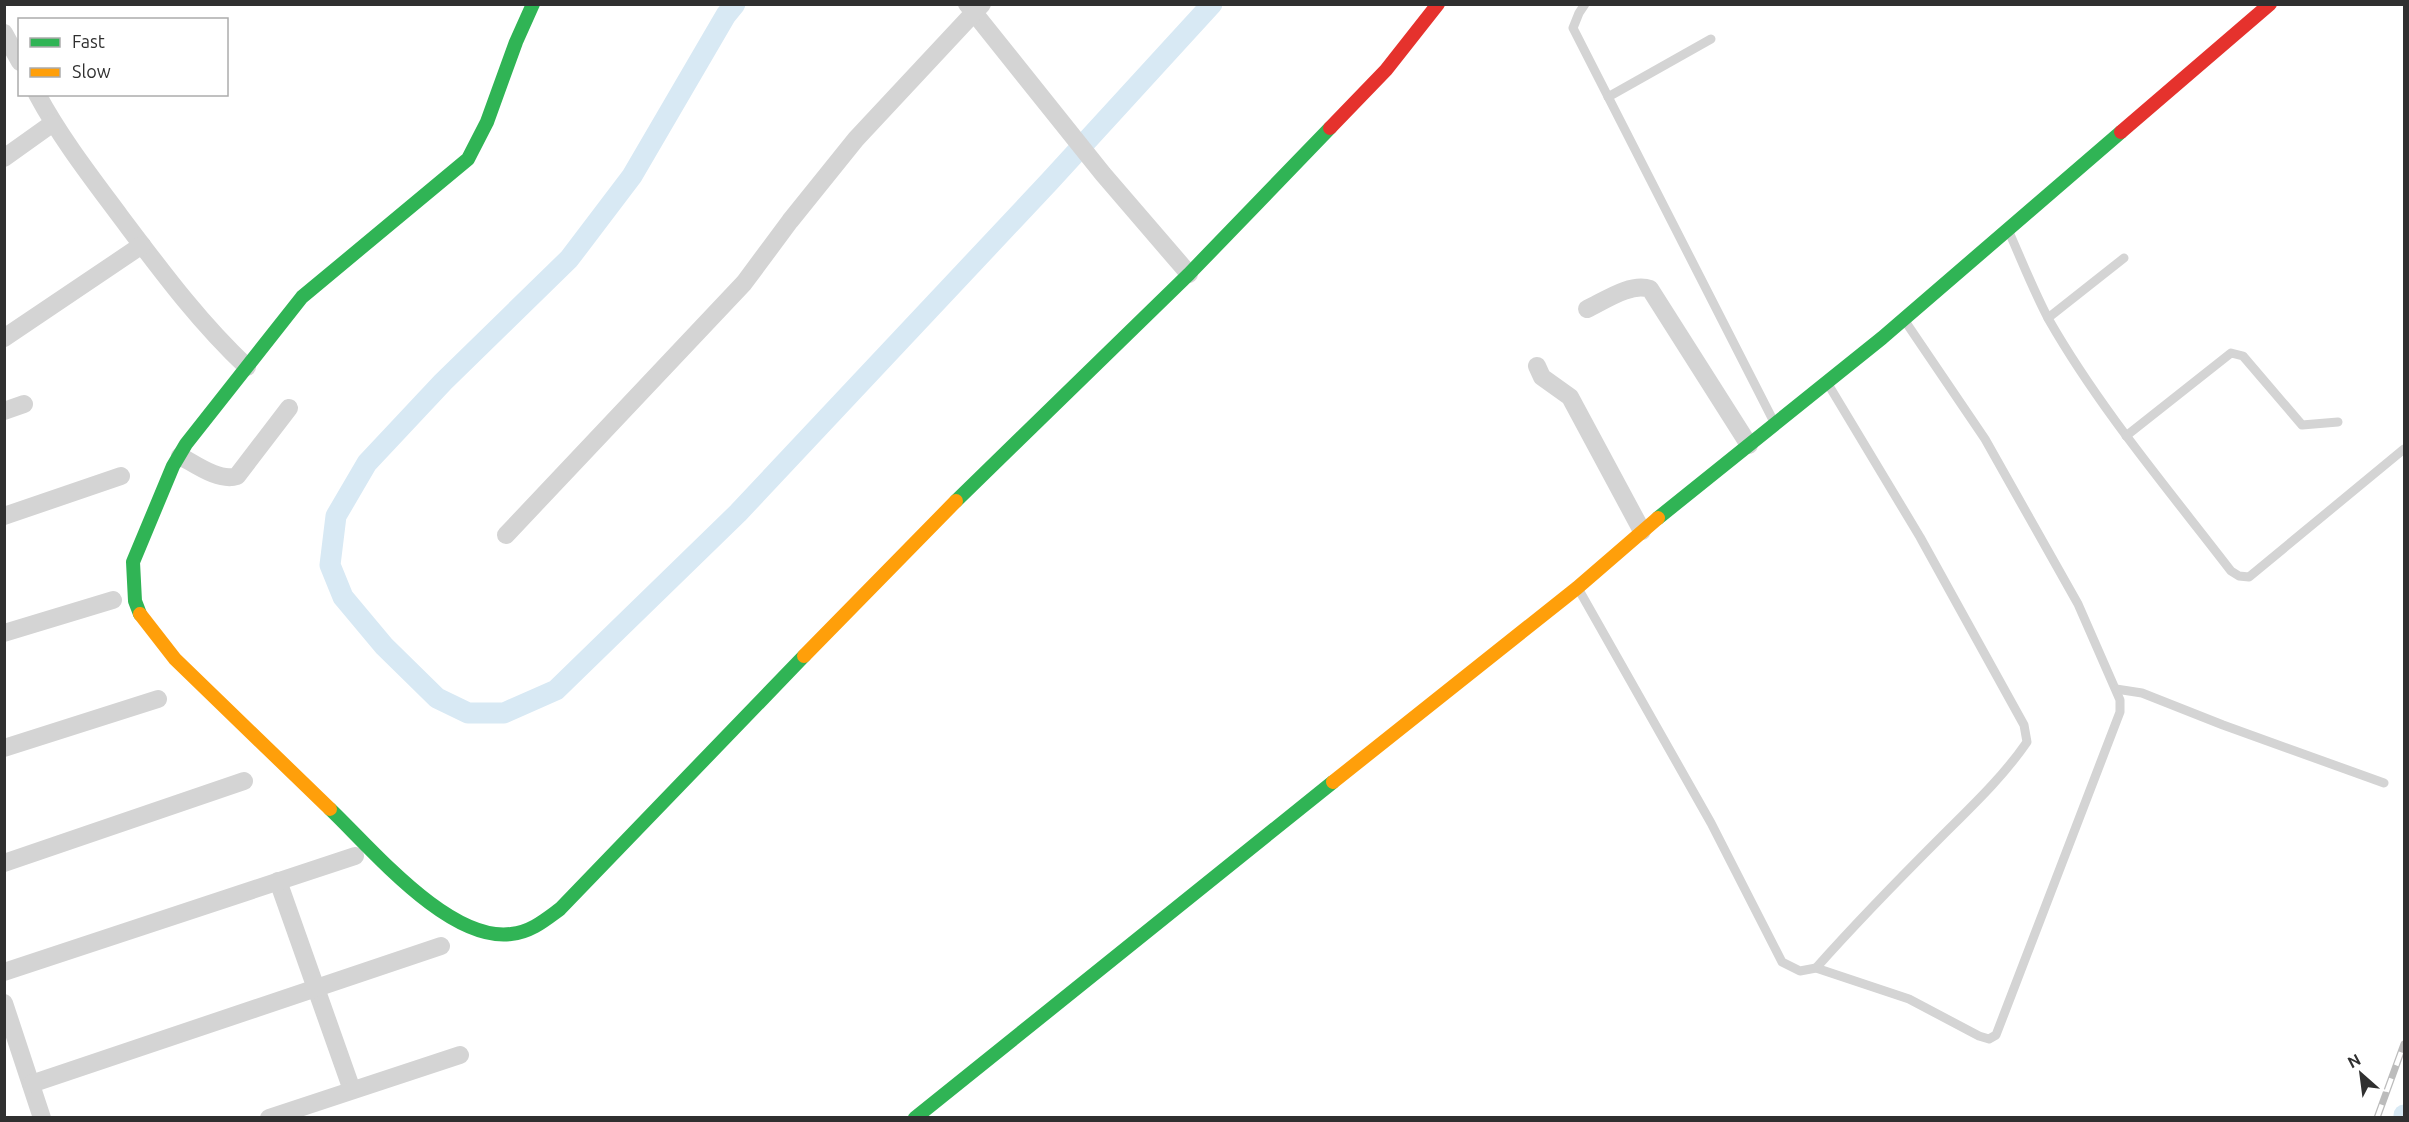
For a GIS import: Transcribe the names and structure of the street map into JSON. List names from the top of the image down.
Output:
{
  "legend": ["Fast", "Slow"],
  "north": "top left"
}
